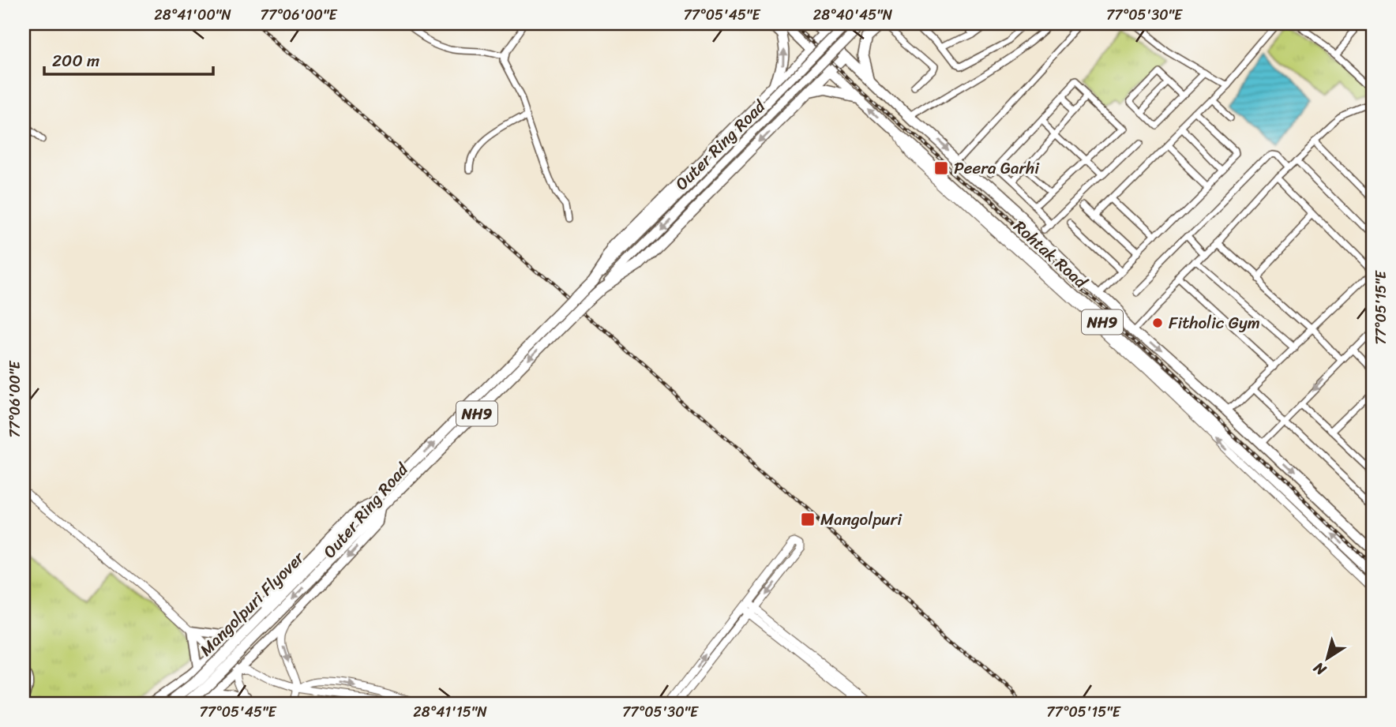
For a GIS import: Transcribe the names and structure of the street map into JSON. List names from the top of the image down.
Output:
{
  "streets": {
    "highway": [
      "Outer Ring Road",
      "Rohtak Road",
      "NH9",
      "Mangolpuri Flyover"
    ]
  },
  "crossings": [
    ["Outer Ring Road", "Rohtak Road"],
    ["Outer Ring Road", "Mangolpuri Flyover"]
  ],
  "places": {
    "transit": ["Peera Garhi", "Mangolpuri"],
    "other": ["Fitholic Gym"]
  },
  "scale_bar": "200 m",
  "north": "bottom left",
  "coordinates": [
    "28°41'00\"N",
    "77°06'00\"E",
    "77°05'45\"E",
    "28°40'45\"N",
    "77°05'30\"E",
    "77°05'15\"E",
    "28°41'15\"N"
  ]
}
